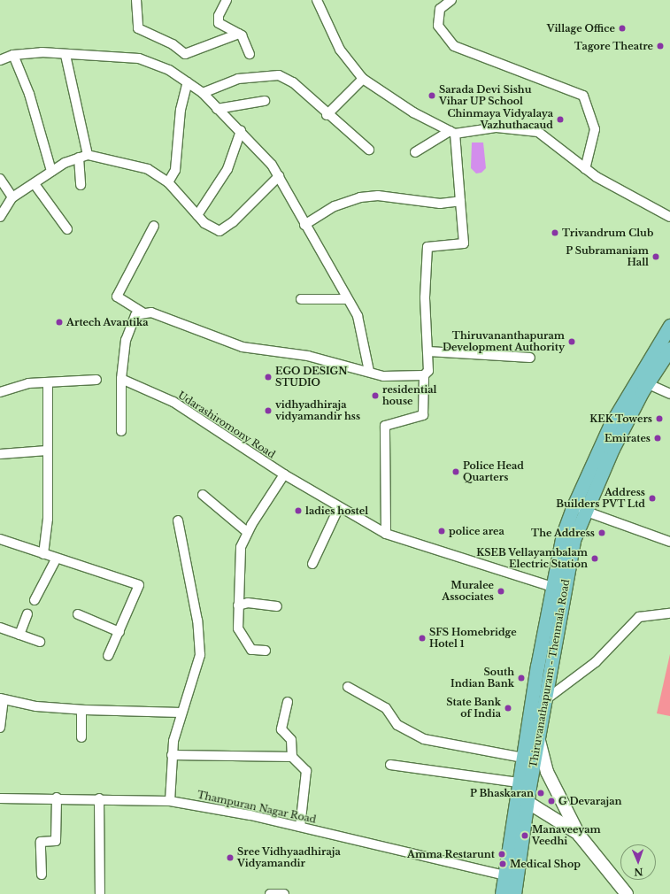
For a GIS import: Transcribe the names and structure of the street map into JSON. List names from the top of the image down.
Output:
{
  "streets": {
    "main road": ["Thiruvanathapuram - Thenmala Road"],
    "street": ["Udarashiromony Road", "Thampuran Nagar Road"]
  },
  "crossings": [
    ["Udarashiromony Road", "Thiruvanathapuram - Thenmala Road"]
  ],
  "places": [
    "Village Office",
    "Tagore Theatre",
    "Sarada Devi Sishu Vihar UP School",
    "Chinmaya Vidyalaya Vazhuthacaud",
    "Trivandrum Club",
    "P Subramaniam Hall",
    "Artech Avantika",
    "Thiruvananthapuram Development Authority",
    "EGO DESIGN STUDIO",
    "residential house",
    "vidhyadhiraja vidyamandir hss",
    "KEK Towers",
    "Emirates",
    "Police Head Quarters",
    "Address Builders PVT Ltd",
    "ladies hostel",
    "police area",
    "The Address",
    "KSEB Vellayambalam Electric Station",
    "Muralee Associates",
    "SFS Homebridge Hotel 1",
    "South Indian Bank",
    "State Bank of India",
    "P Bhaskaran",
    "G Devarajan",
    "Manaveeyam Veedhi",
    "Amma Restarunt",
    "Sree Vidhyaadhiraja Vidyamandir",
    "Medical Shop"
  ],
  "north": "bottom"
}
